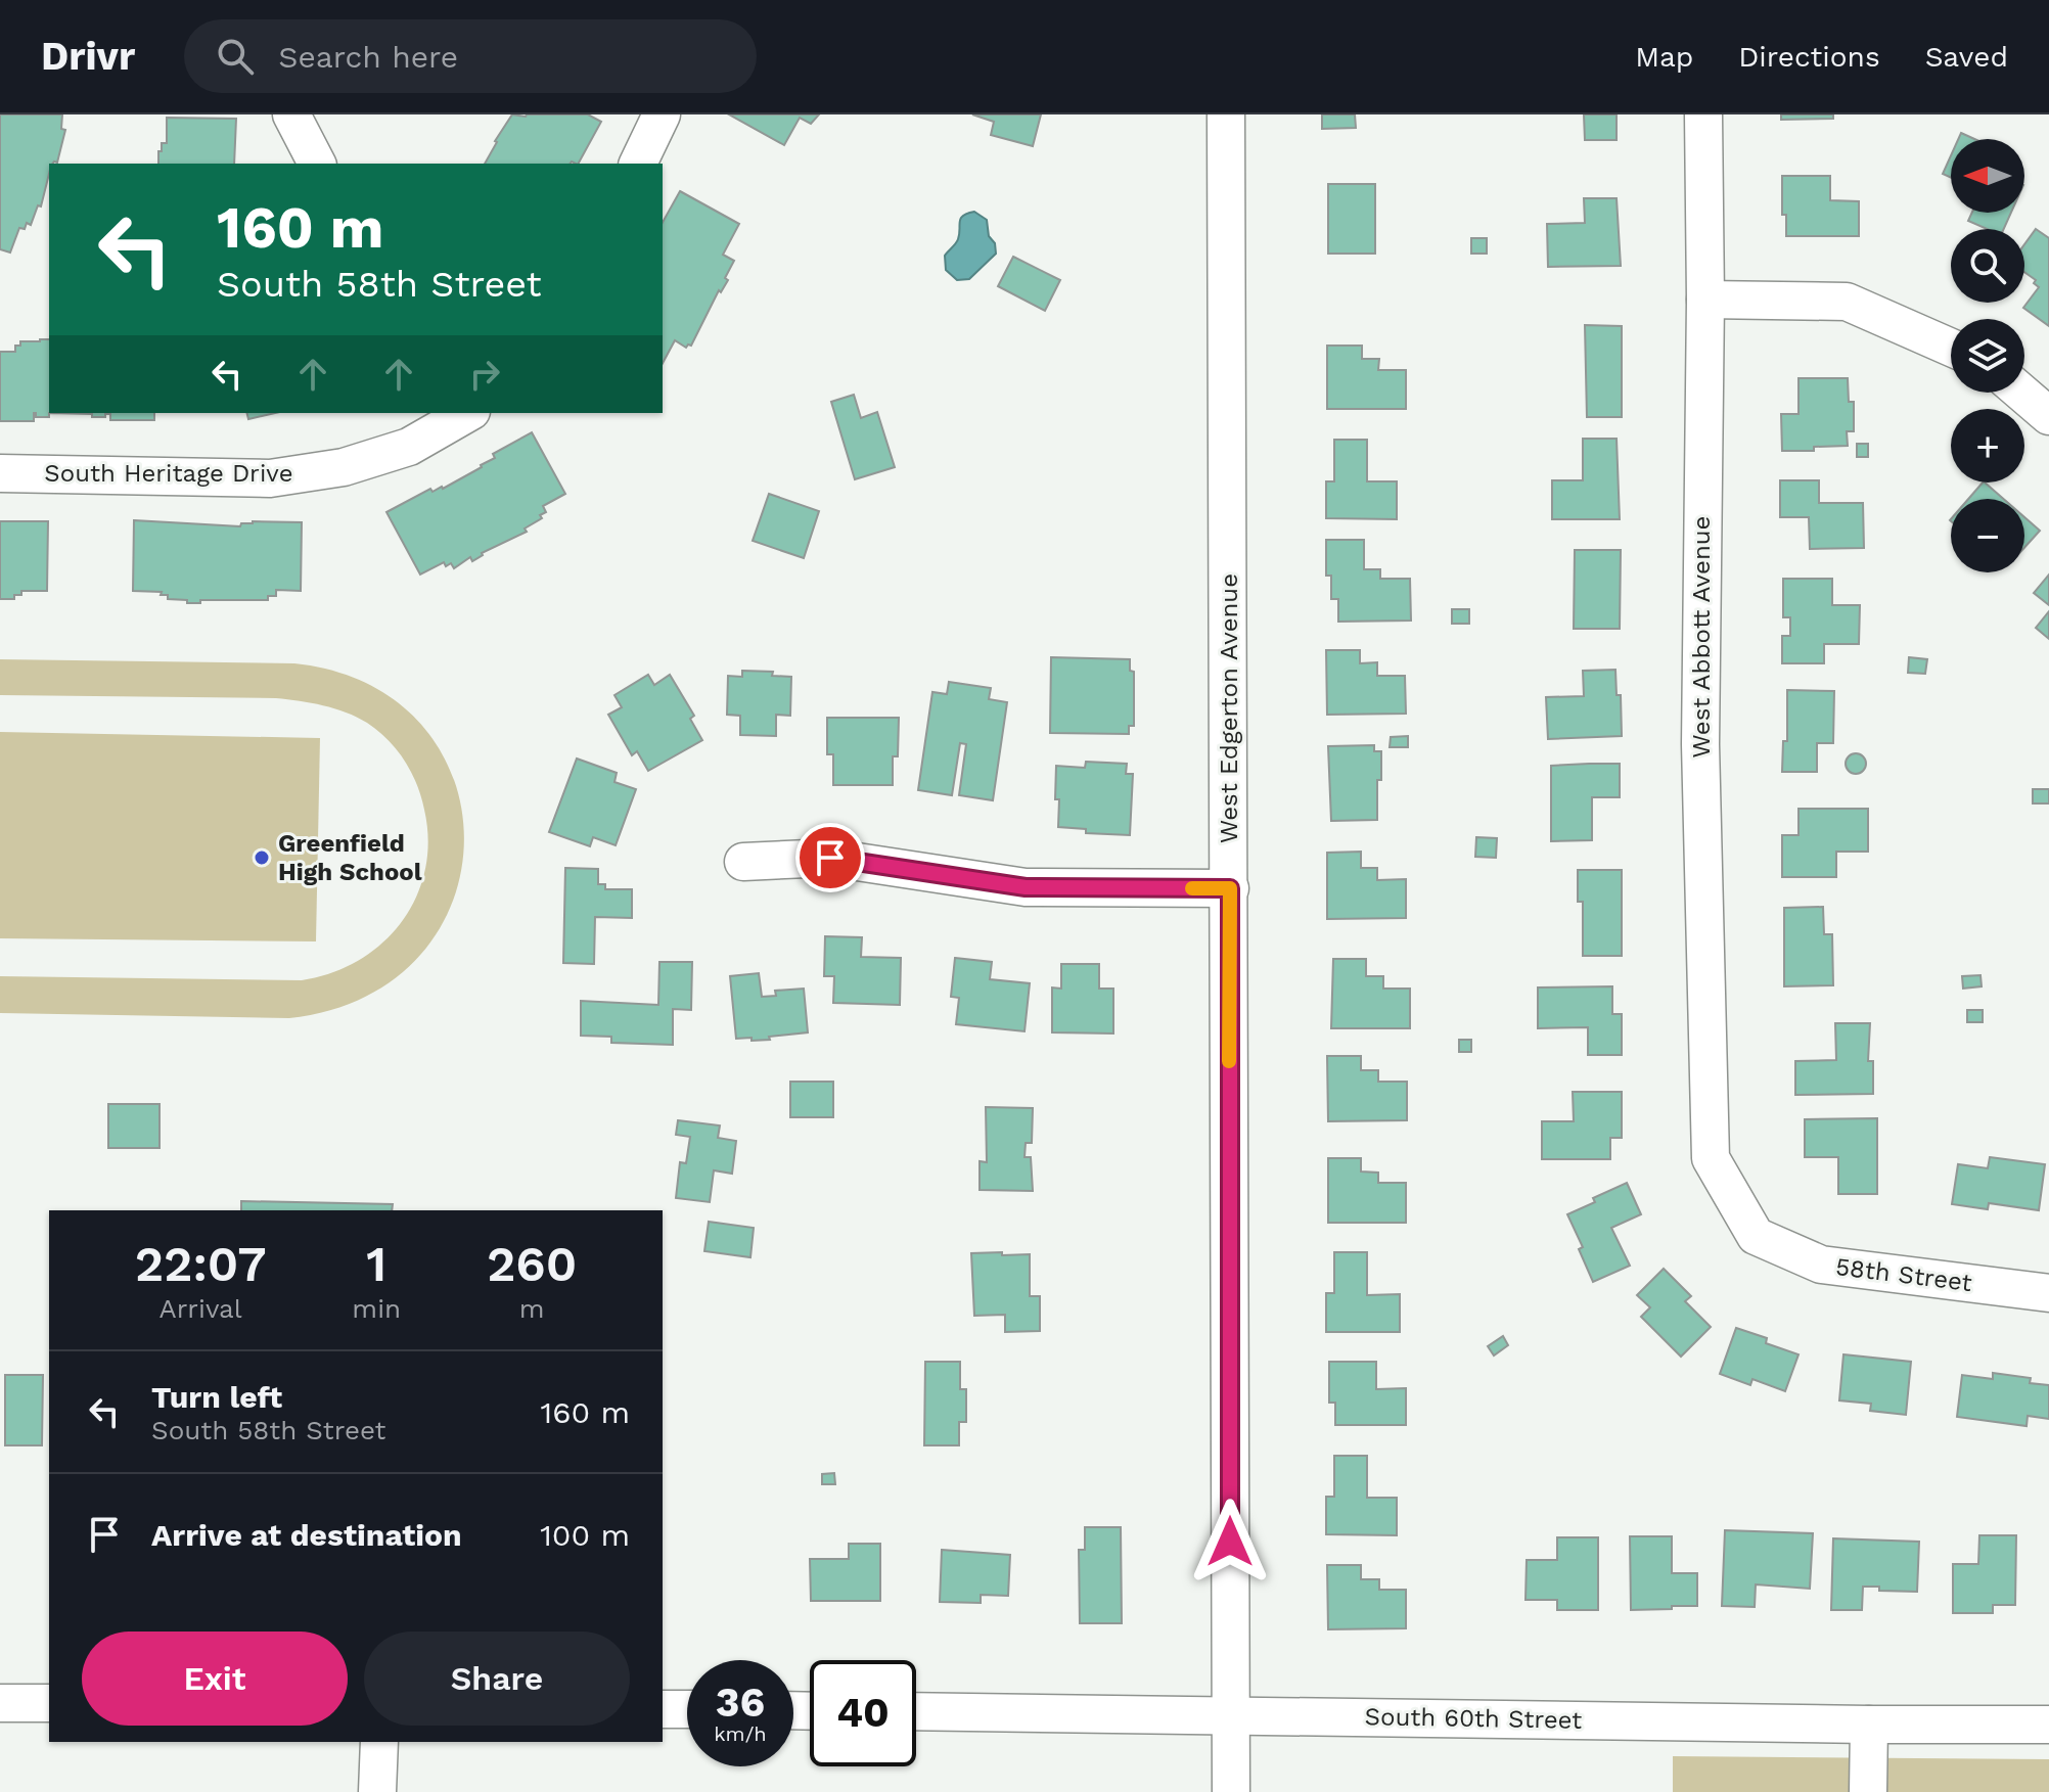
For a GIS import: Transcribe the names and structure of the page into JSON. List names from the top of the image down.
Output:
{
  "streets": {
    "street": [
      "South Heritage Drive",
      "West Abbott Avenue",
      "West Edgerton Avenue",
      "58th Street",
      "South 60th Street"
    ]
  },
  "crossings": [
    ["West Abbott Avenue", "58th Street"],
    ["West Edgerton Avenue", "South 60th Street"]
  ],
  "places": ["Greenfield High School"],
  "north": "left",
  "page": {
    "header": "Drivr",
    "search": "Search here",
    "nav": ["Map", "Directions", "Saved"],
    "map_buttons": ["+", "−"],
    "turn": ["160 m", "South 58th Street"],
    "eta": [
      "22:07",
      "Arrival",
      "1",
      "min",
      "260",
      "m"
    ],
    "list": [
      {
        "name": "Turn left",
        "note": "South 58th Street",
        "value": "160 m"
      },
      {
        "name": "Arrive at destination",
        "value": "100 m"
      }
    ],
    "buttons": ["Exit", "Share"],
    "speed": "36 km/h",
    "limit": "40"
  }
}
